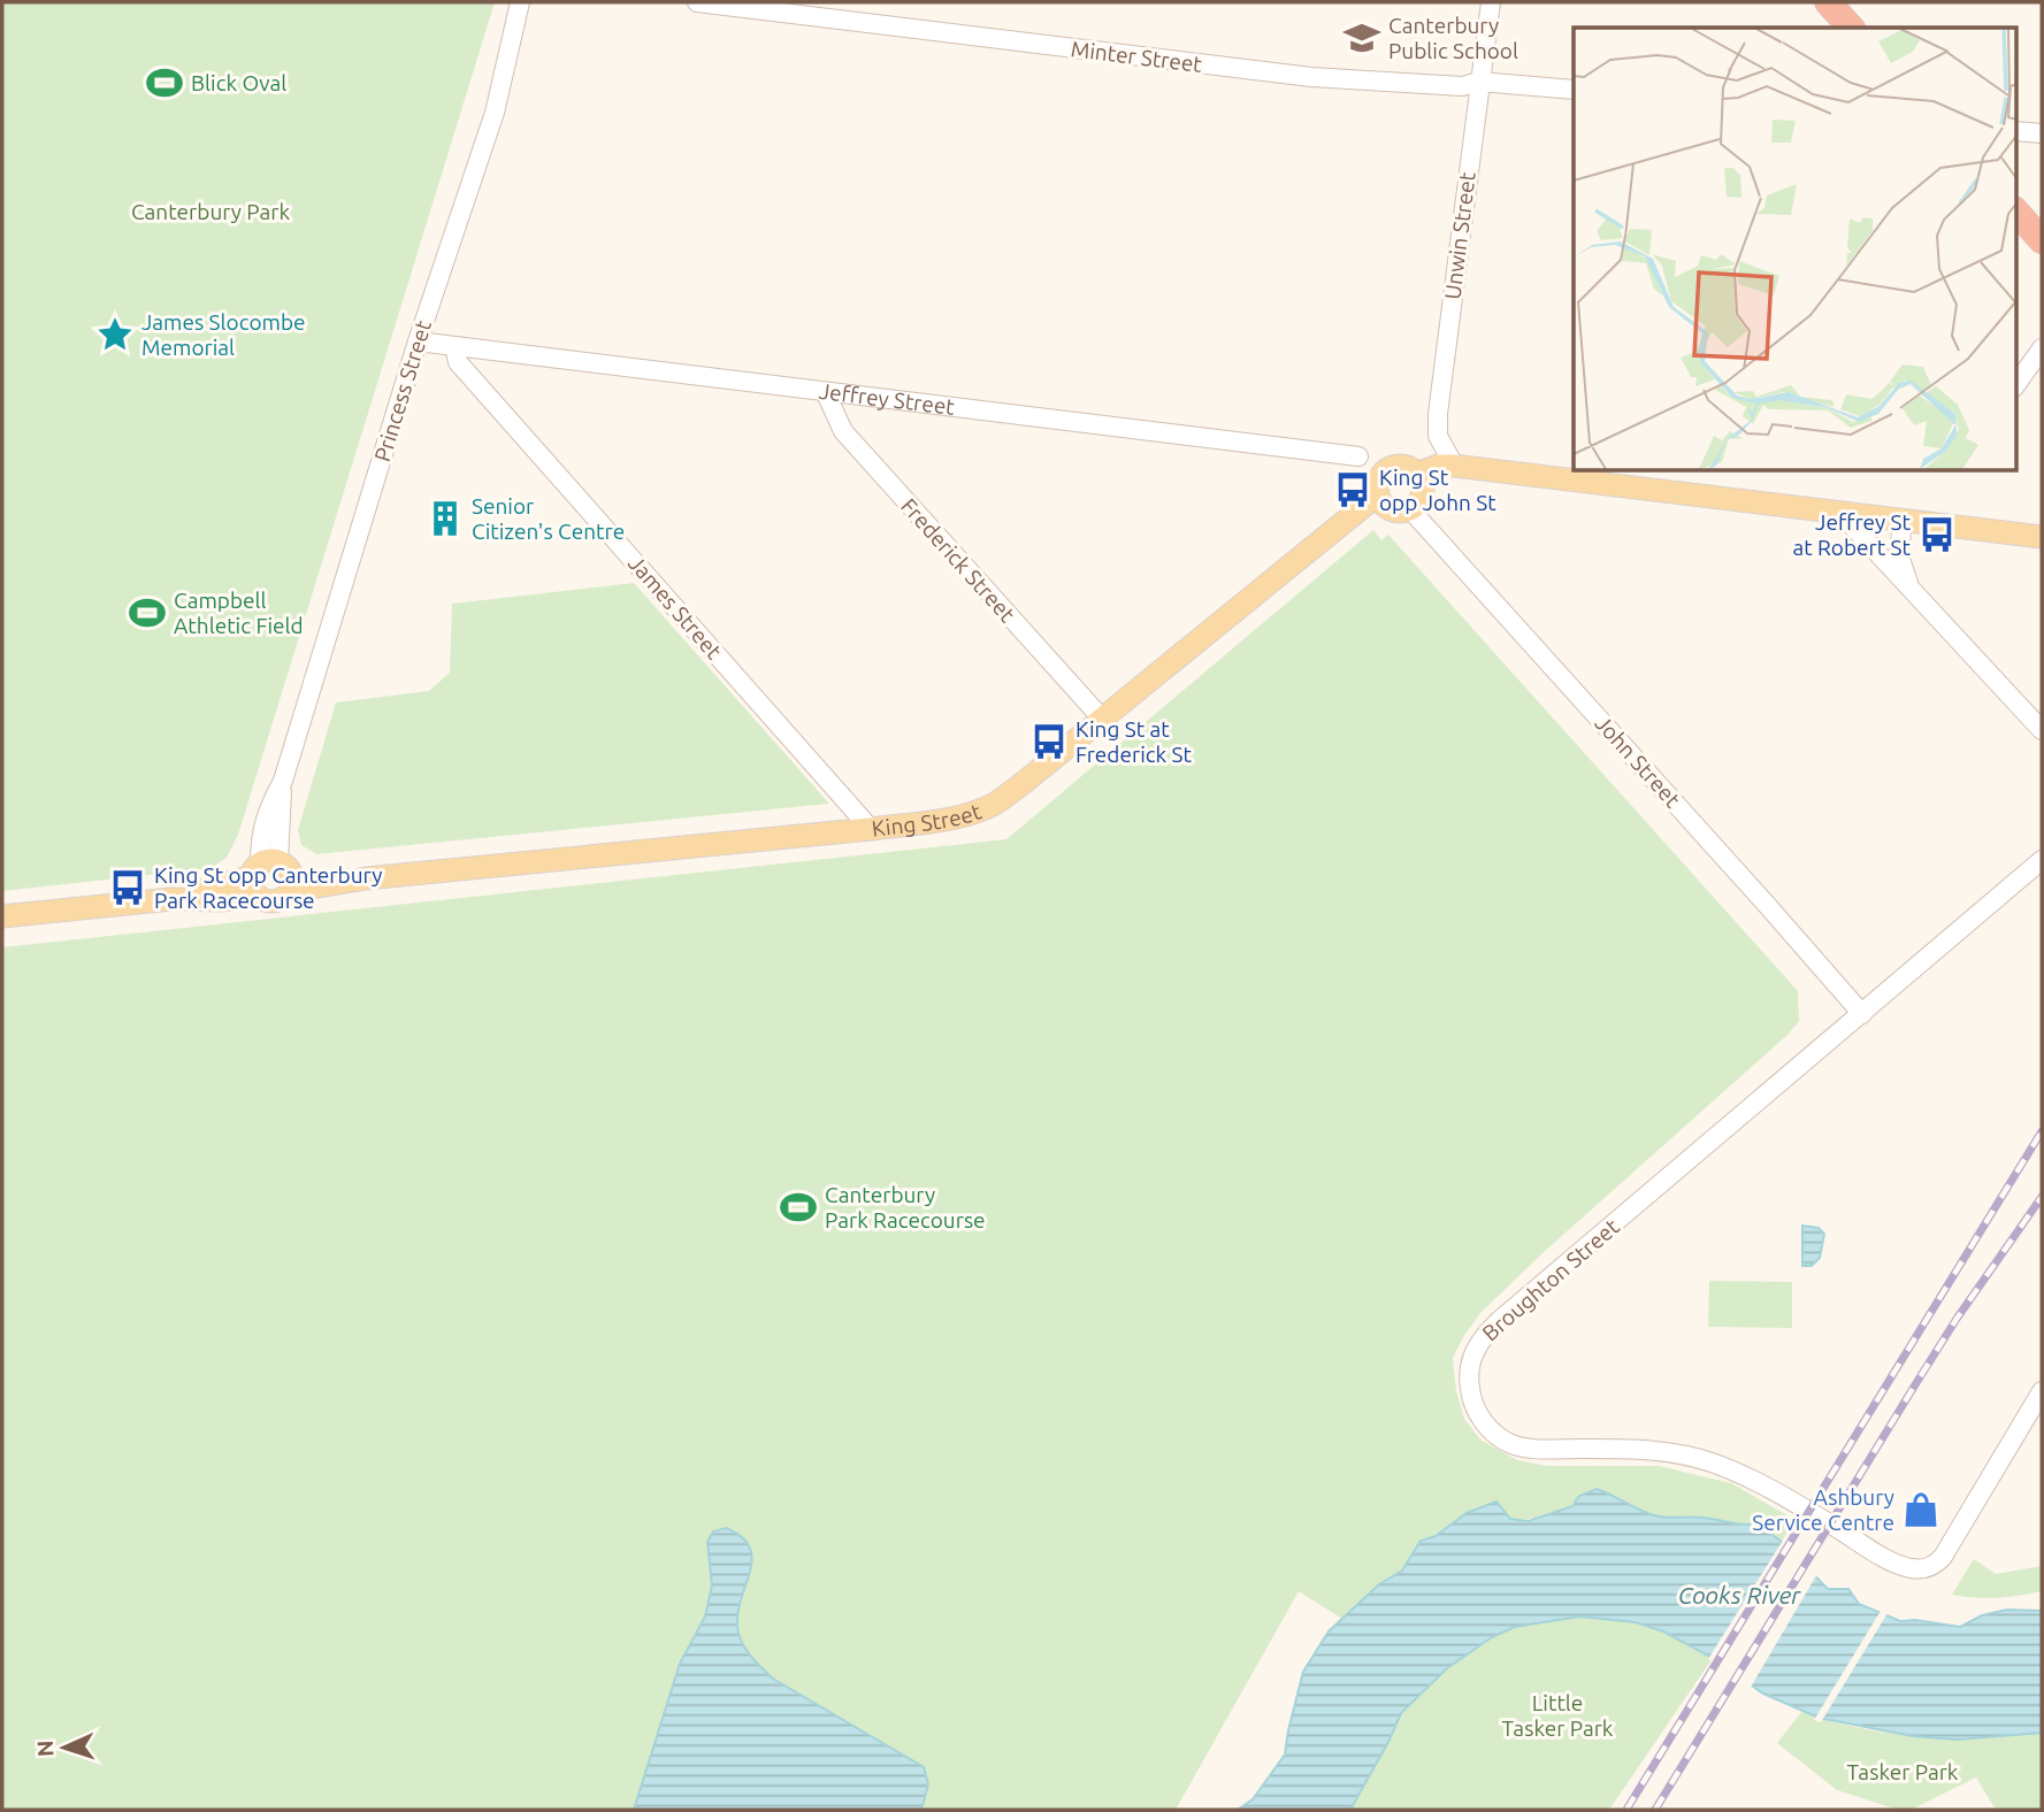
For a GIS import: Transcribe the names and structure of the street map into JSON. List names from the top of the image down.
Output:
{
  "streets": {
    "main road": ["King Street"],
    "street": [
      "Minter Street",
      "Unwin Street",
      "Princess Street",
      "Jeffrey Street",
      "Frederick Street",
      "James Street",
      "John Street",
      "Broughton Street"
    ]
  },
  "crossings": [
    ["Minter Street", "Unwin Street"],
    ["Princess Street", "Jeffrey Street"],
    ["Princess Street", "King Street"],
    ["Jeffrey Street", "Frederick Street"],
    ["Jeffrey Street", "James Street"],
    ["Frederick Street", "King Street"],
    ["James Street", "King Street"],
    ["John Street", "King Street"],
    ["John Street", "Broughton Street"]
  ],
  "water": ["Cooks River"],
  "parks": ["Canterbury Park", "Little Tasker Park", "Tasker Park"],
  "places": {
    "school or university": ["Canterbury Public School"],
    "sports": ["Blick Oval", "Campbell Athletic Field", "Canterbury Park Racecourse"],
    "place": ["James Slocombe Memorial"],
    "bus stop": [
      "King St opp John St",
      "Jeffrey St at Robert St",
      "King St at Frederick St",
      "King St opp Canterbury Park Racecourse"
    ],
    "building": ["Senior Citizen's Centre"],
    "shop": ["Ashbury Service Centre"]
  },
  "north": "left"
}
